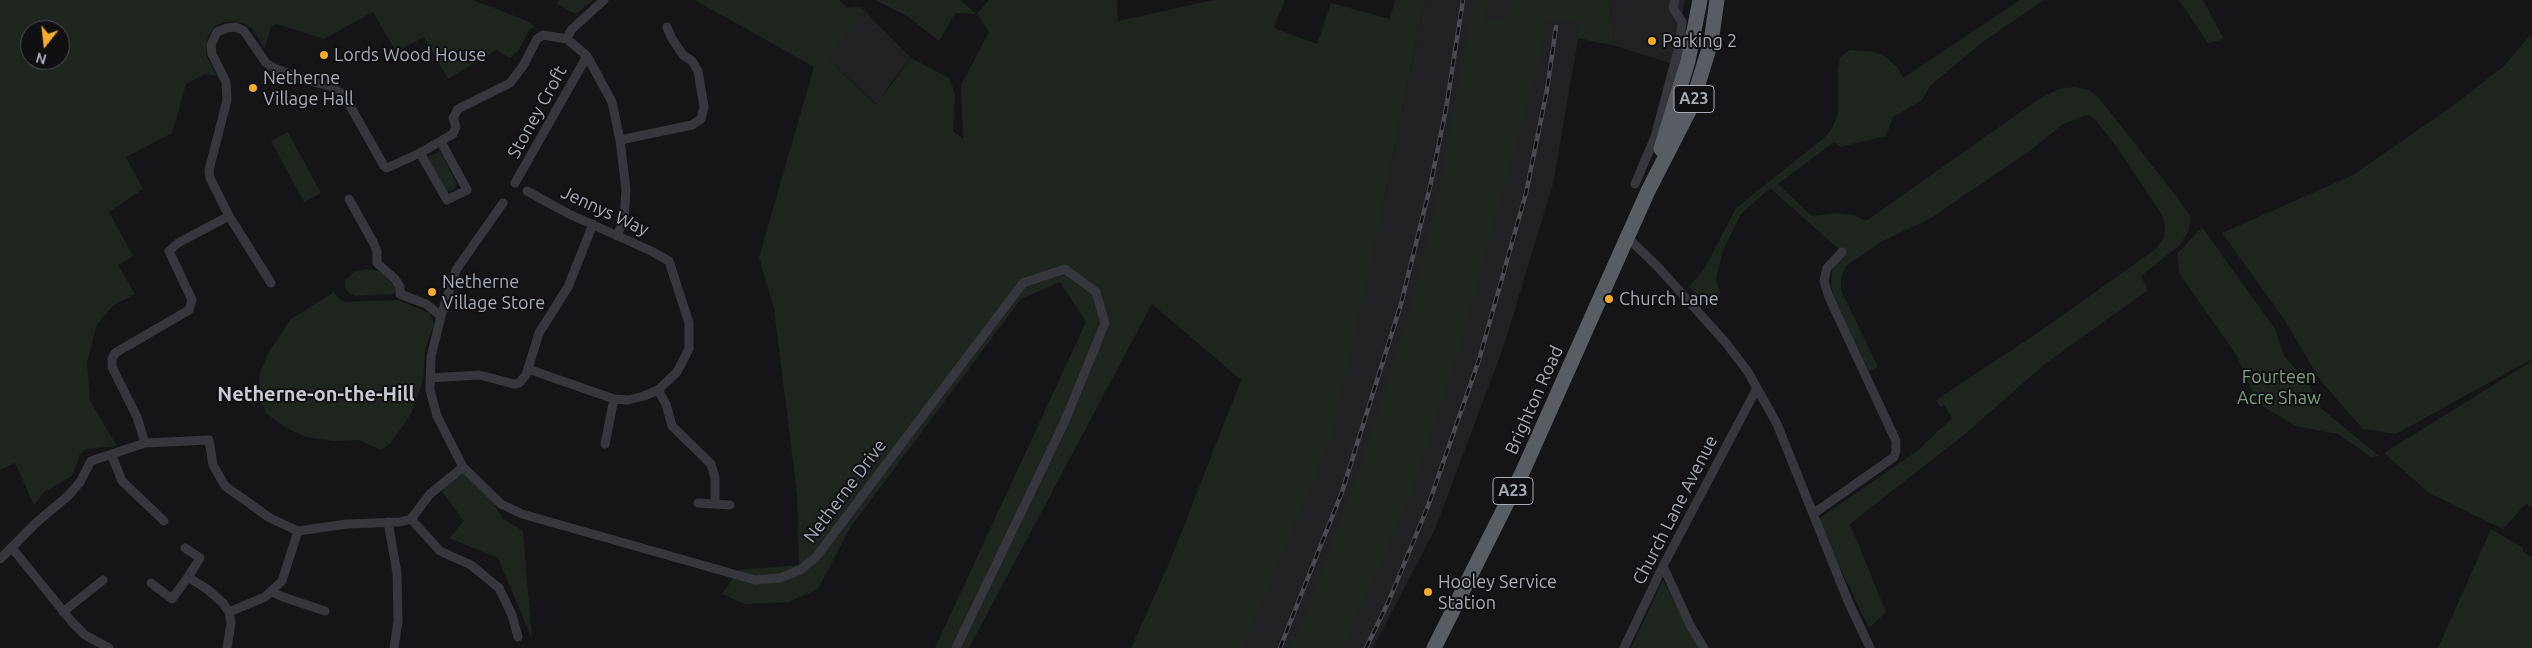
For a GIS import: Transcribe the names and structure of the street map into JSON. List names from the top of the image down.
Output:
{
  "streets": {
    "highway": ["A23", "Brighton Road"],
    "street": [
      "Stoney Croft",
      "Jennys Way",
      "Netherne Drive",
      "Church Lane Avenue"
    ]
  },
  "districts": ["Netherne-on-the-Hill"],
  "parks": ["Fourteen Acre Shaw"],
  "places": [
    "Parking 2",
    "Lords Wood House",
    "Netherne Village Hall",
    "Netherne Village Store",
    "Church Lane",
    "Hooley Service Station"
  ],
  "north": "bottom"
}
